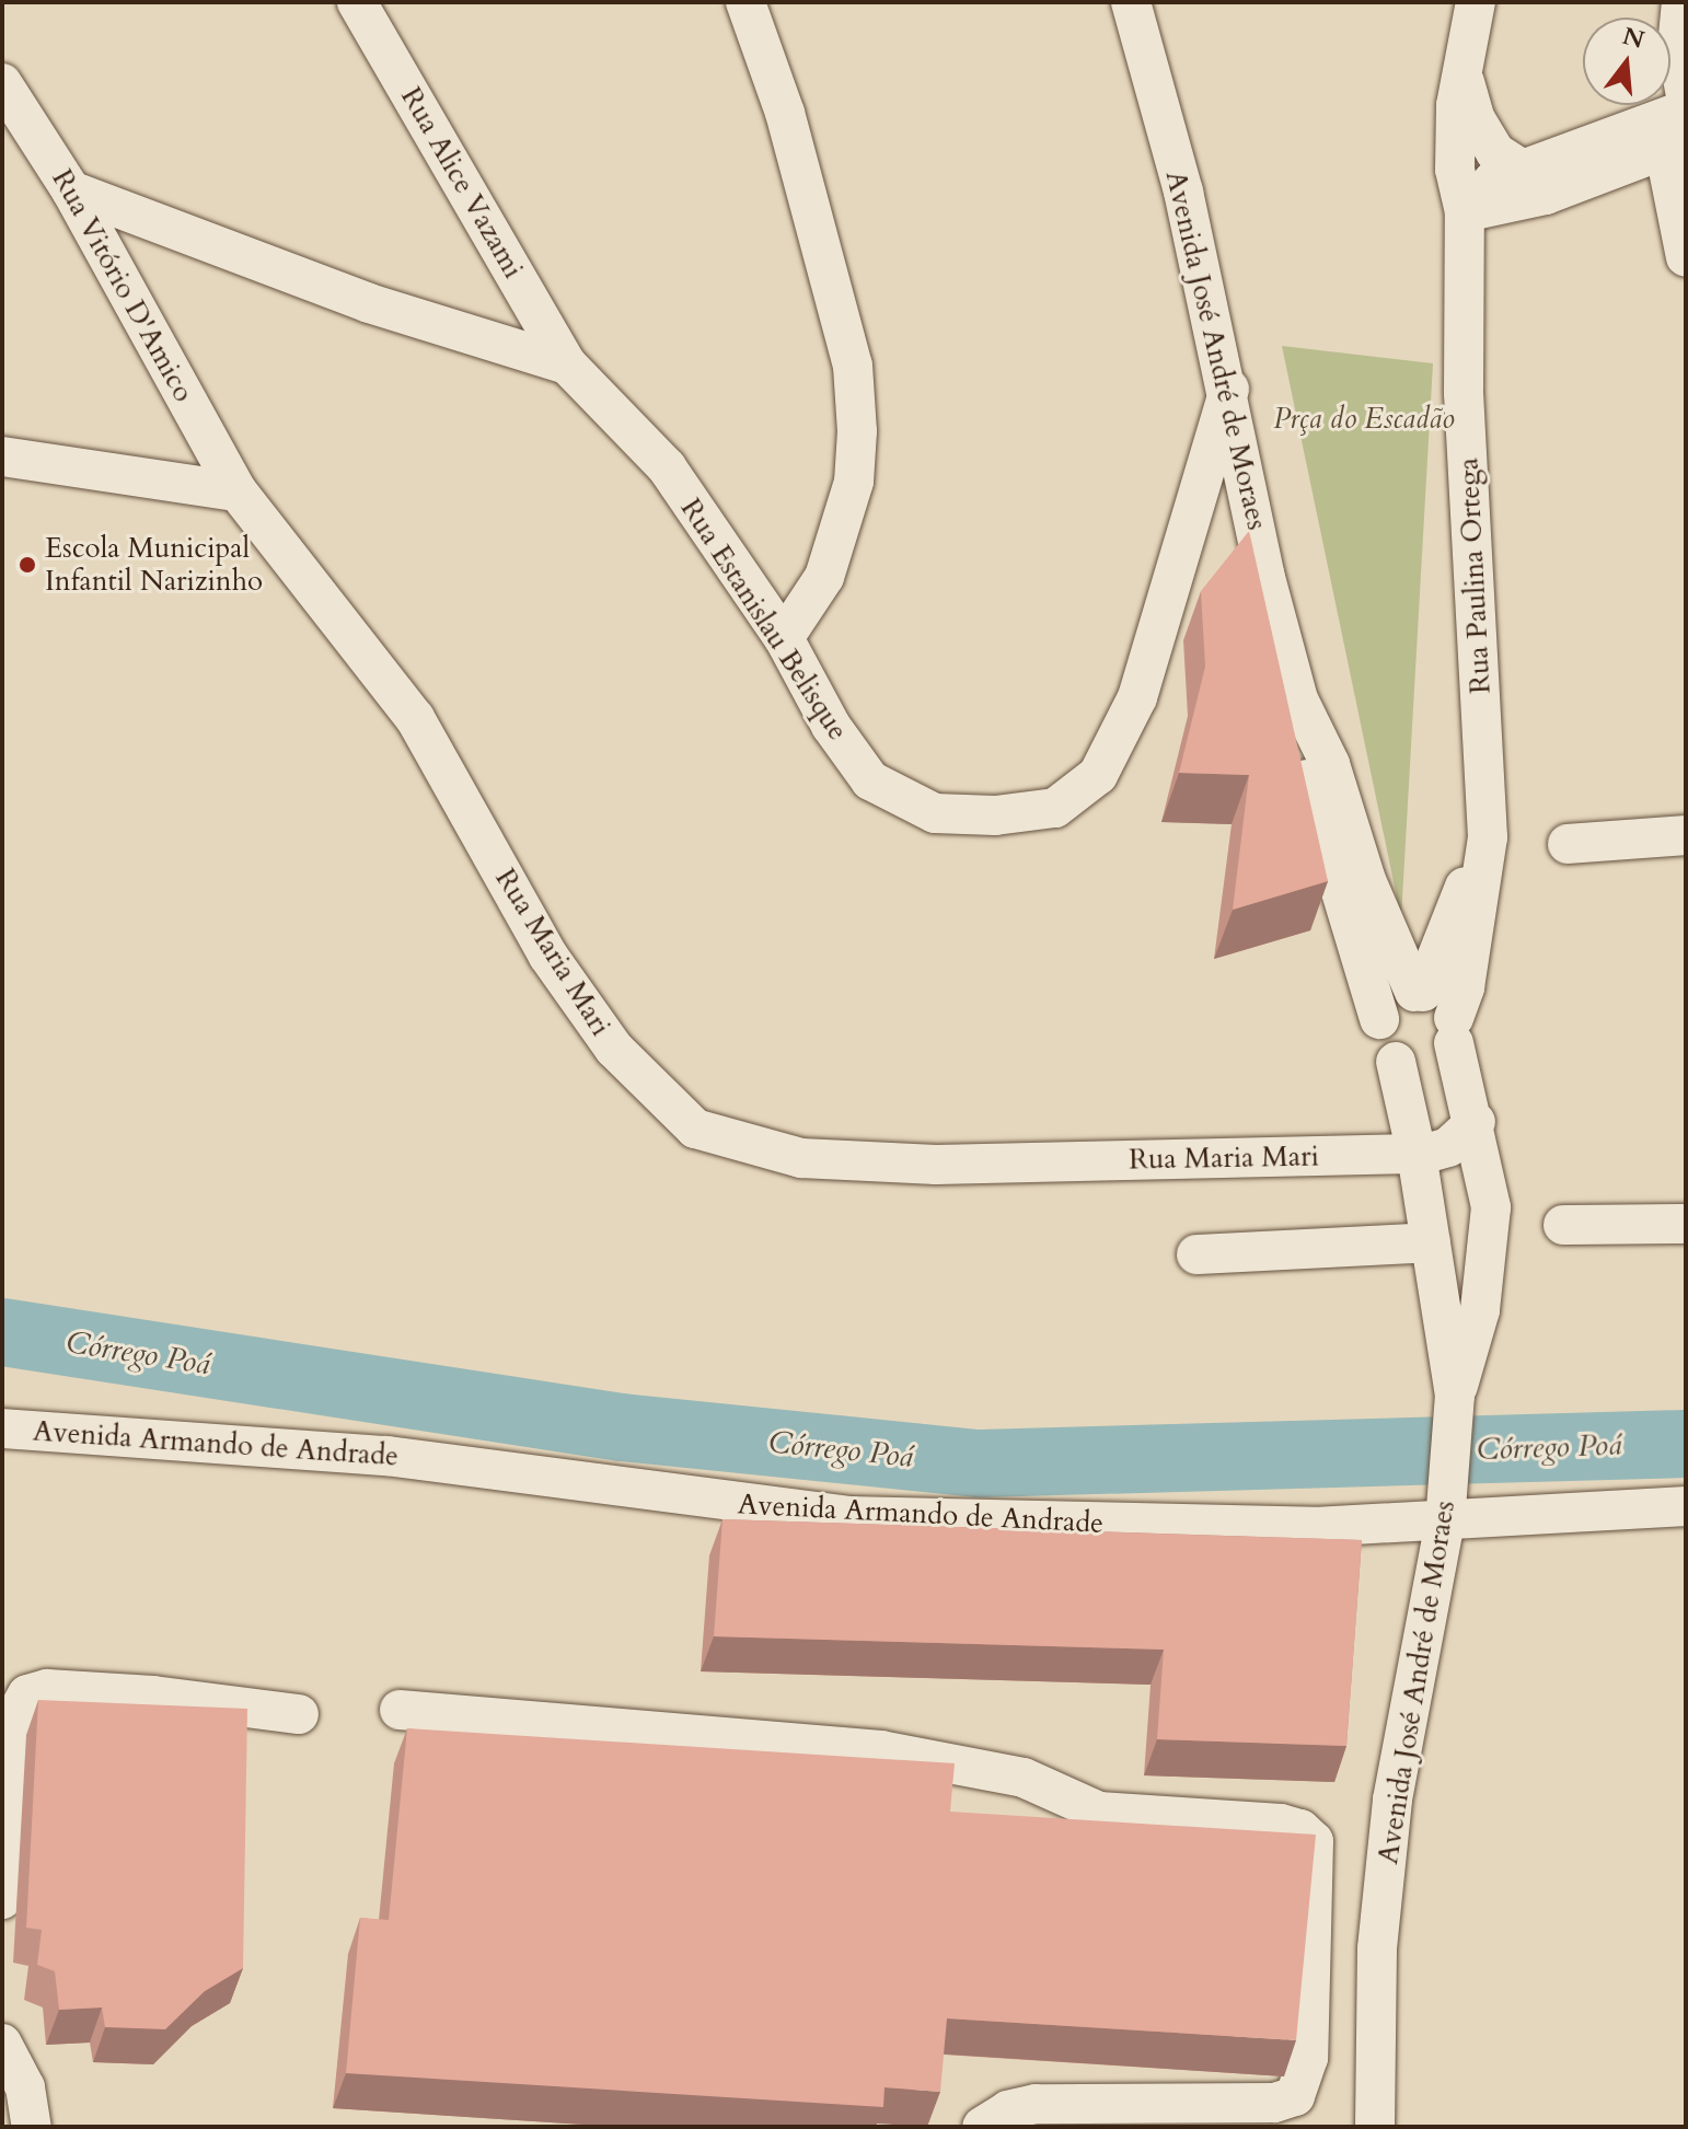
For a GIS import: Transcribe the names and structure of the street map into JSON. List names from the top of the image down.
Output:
{
  "streets": {
    "street": [
      "Rua Alice Vazami",
      "Rua Vitório D'Amico",
      "Avenida José André de Moraes",
      "Rua Paulina Ortega",
      "Rua Estanislau Belisque",
      "Rua Maria Mari",
      "Avenida Armando de Andrade"
    ]
  },
  "crossings": [
    ["Rua Alice Vazami", "Rua Estanislau Belisque"],
    ["Rua Vitório D'Amico", "Rua Estanislau Belisque"],
    ["Rua Vitório D'Amico", "Rua Maria Mari"],
    ["Avenida José André de Moraes", "Rua Paulina Ortega"],
    ["Avenida José André de Moraes", "Rua Estanislau Belisque"],
    ["Avenida José André de Moraes", "Rua Maria Mari"],
    ["Avenida José André de Moraes", "Avenida Armando de Andrade"]
  ],
  "water": ["Córrego Poá"],
  "parks": ["Prça do Escadão"],
  "places": ["Escola Municipal Infantil Narizinho"],
  "north": "top"
}
